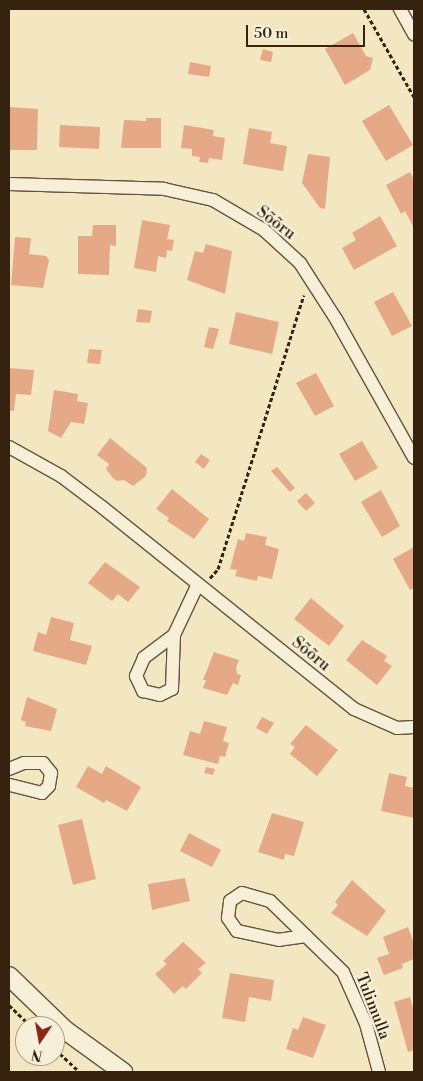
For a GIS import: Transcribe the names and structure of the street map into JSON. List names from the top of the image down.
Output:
{
  "streets": {
    "street": ["Sõõru", "Tulimulla"]
  },
  "scale_bar": "50 m",
  "north": "bottom"
}
